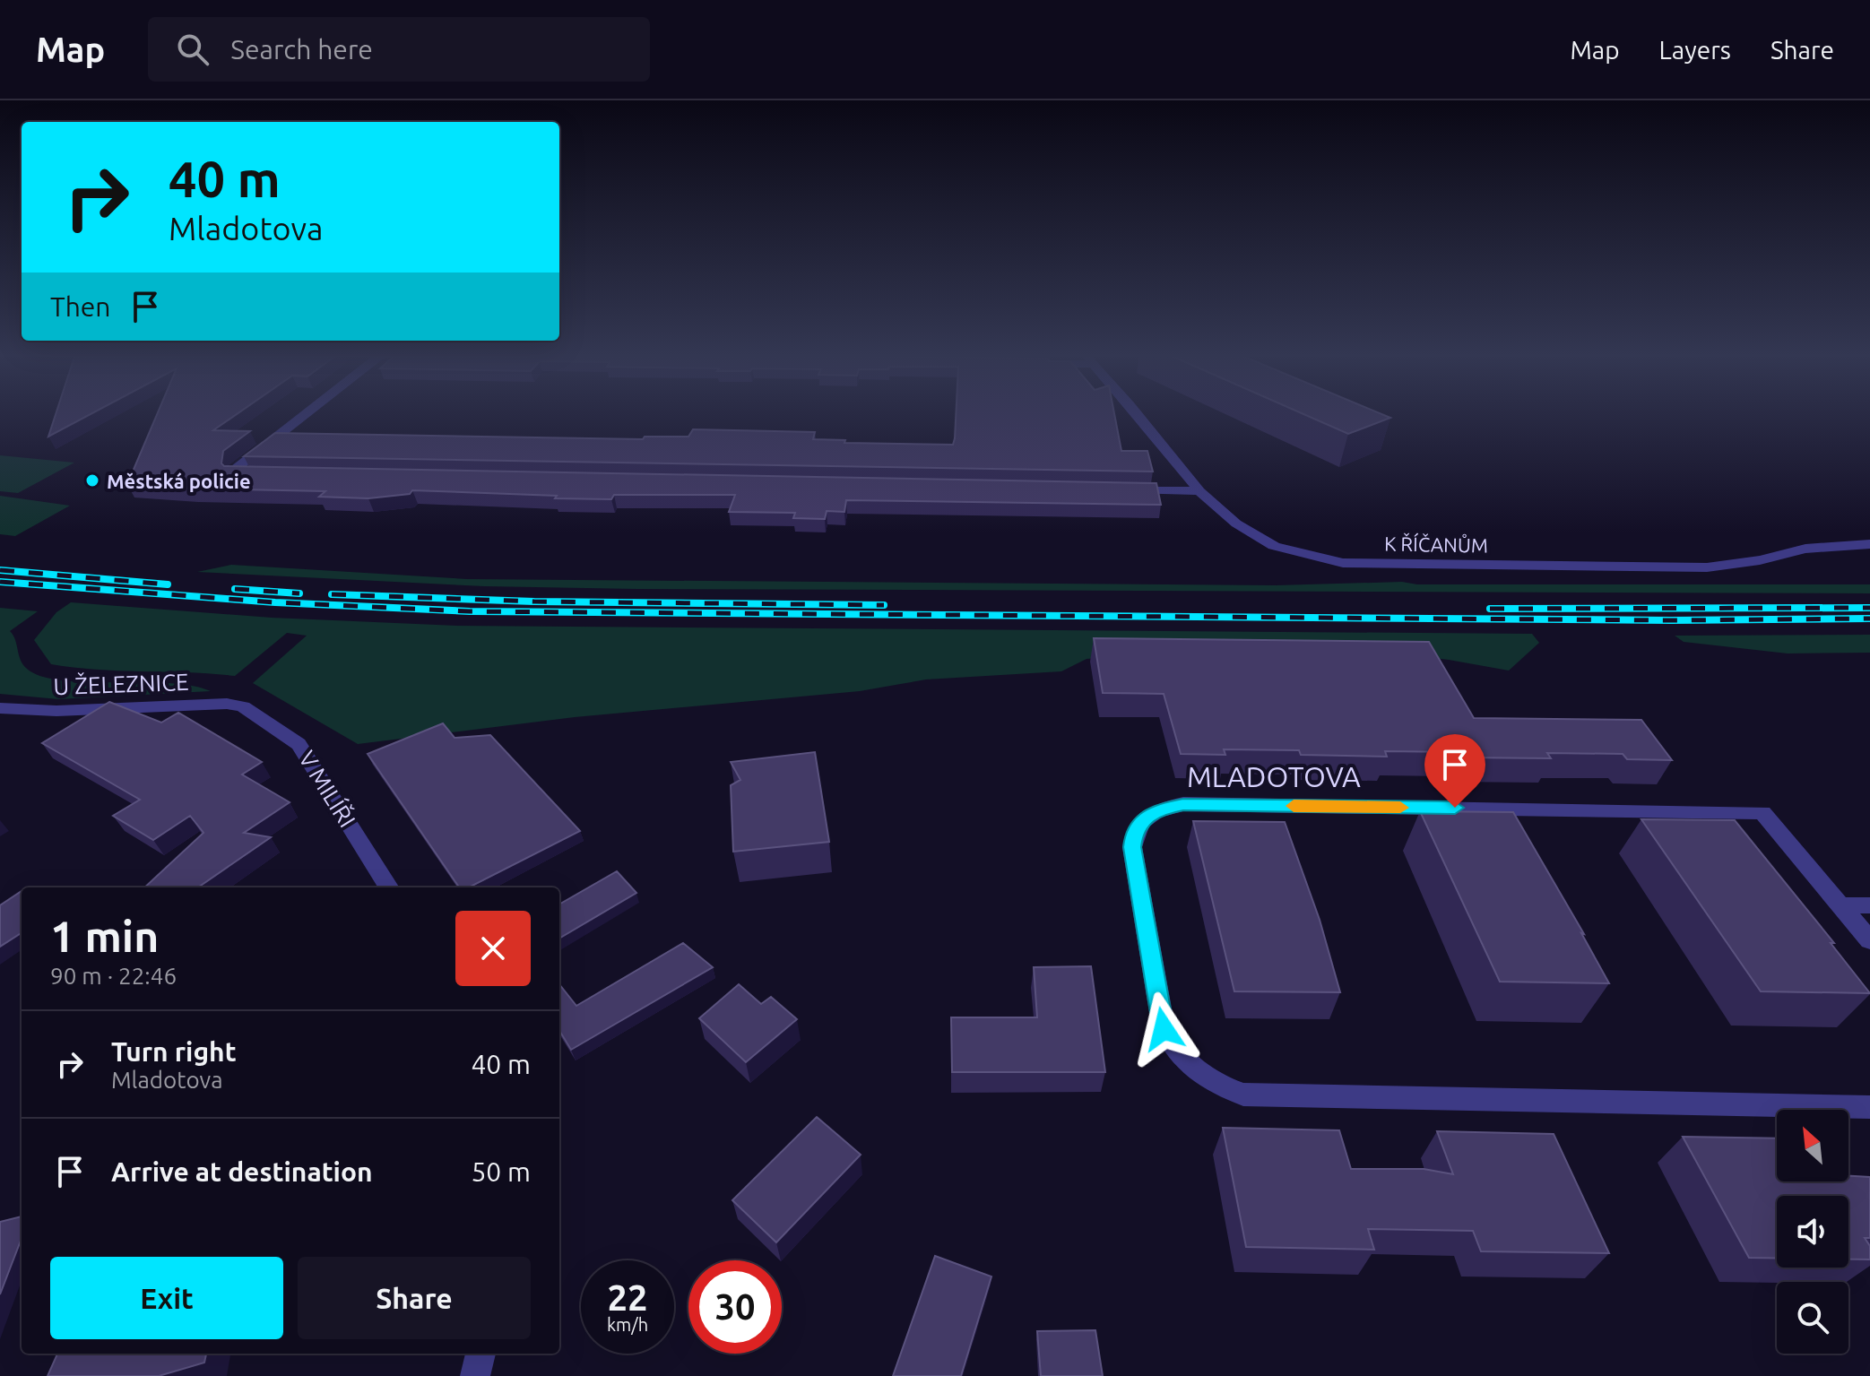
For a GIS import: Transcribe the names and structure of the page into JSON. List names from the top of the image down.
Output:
{
  "streets": {
    "street": [
      "K ŘÍČANŮM",
      "U ŽELEZNICE",
      "MLADOTOVA",
      "V MILÍŘI"
    ]
  },
  "crossings": [
    ["U ŽELEZNICE", "V MILÍŘI"]
  ],
  "places": ["Městská policie"],
  "north": "top left",
  "page": {
    "header": "Map",
    "search": "Search here",
    "nav": ["Map", "Layers", "Share"],
    "turn": ["40 m", "Mladotova"],
    "then": "Then",
    "heading": ["1 min", "90 m · 22:46"],
    "list": [
      {
        "name": "Turn right",
        "note": "Mladotova",
        "value": "40 m"
      },
      {
        "name": "Arrive at destination",
        "value": "50 m"
      }
    ],
    "buttons": ["Exit", "Share"],
    "speed": "22 km/h",
    "limit": "30"
  }
}
